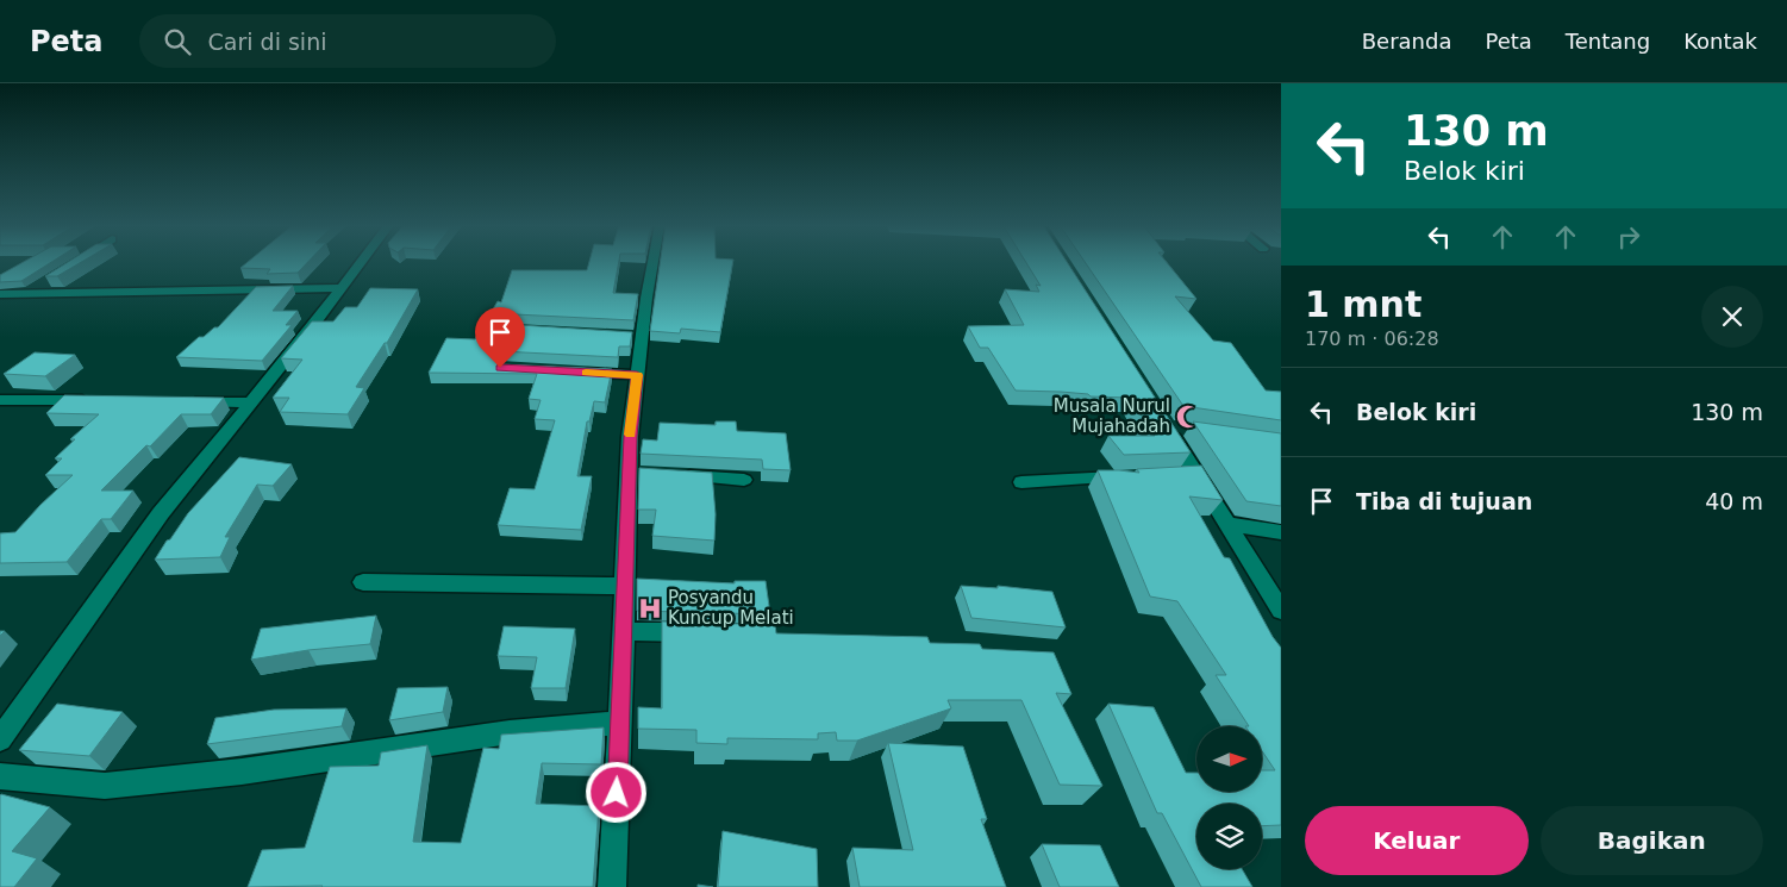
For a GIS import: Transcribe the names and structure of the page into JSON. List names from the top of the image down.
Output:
{
  "places": {
    "mosque": ["Musala Nurul Mujahadah"],
    "hospital": ["Posyandu Kuncup Melati"]
  },
  "north": "right",
  "page": {
    "header": "Peta",
    "search": "Cari di sini",
    "nav": [
      "Beranda",
      "Peta",
      "Tentang",
      "Kontak"
    ],
    "turn": ["130 m", "Belok kiri"],
    "heading": ["1 mnt", "170 m · 06:28"],
    "list": [
      {
        "name": "Belok kiri",
        "value": "130 m"
      },
      {
        "name": "Tiba di tujuan",
        "value": "40 m"
      }
    ],
    "buttons": ["Keluar", "Bagikan"]
  }
}
